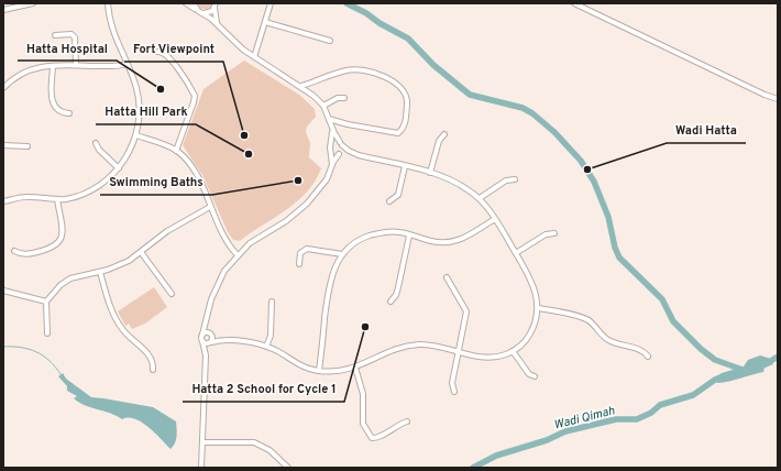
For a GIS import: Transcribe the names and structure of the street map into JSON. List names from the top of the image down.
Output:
{
  "water": ["Wadi Qimah"],
  "places": [
    "Hatta Hospital",
    "Fort Viewpoint",
    "Hatta Hill Park",
    "Wadi Hatta",
    "Swimming Baths",
    "Hatta 2 School for Cycle 1"
  ]
}
